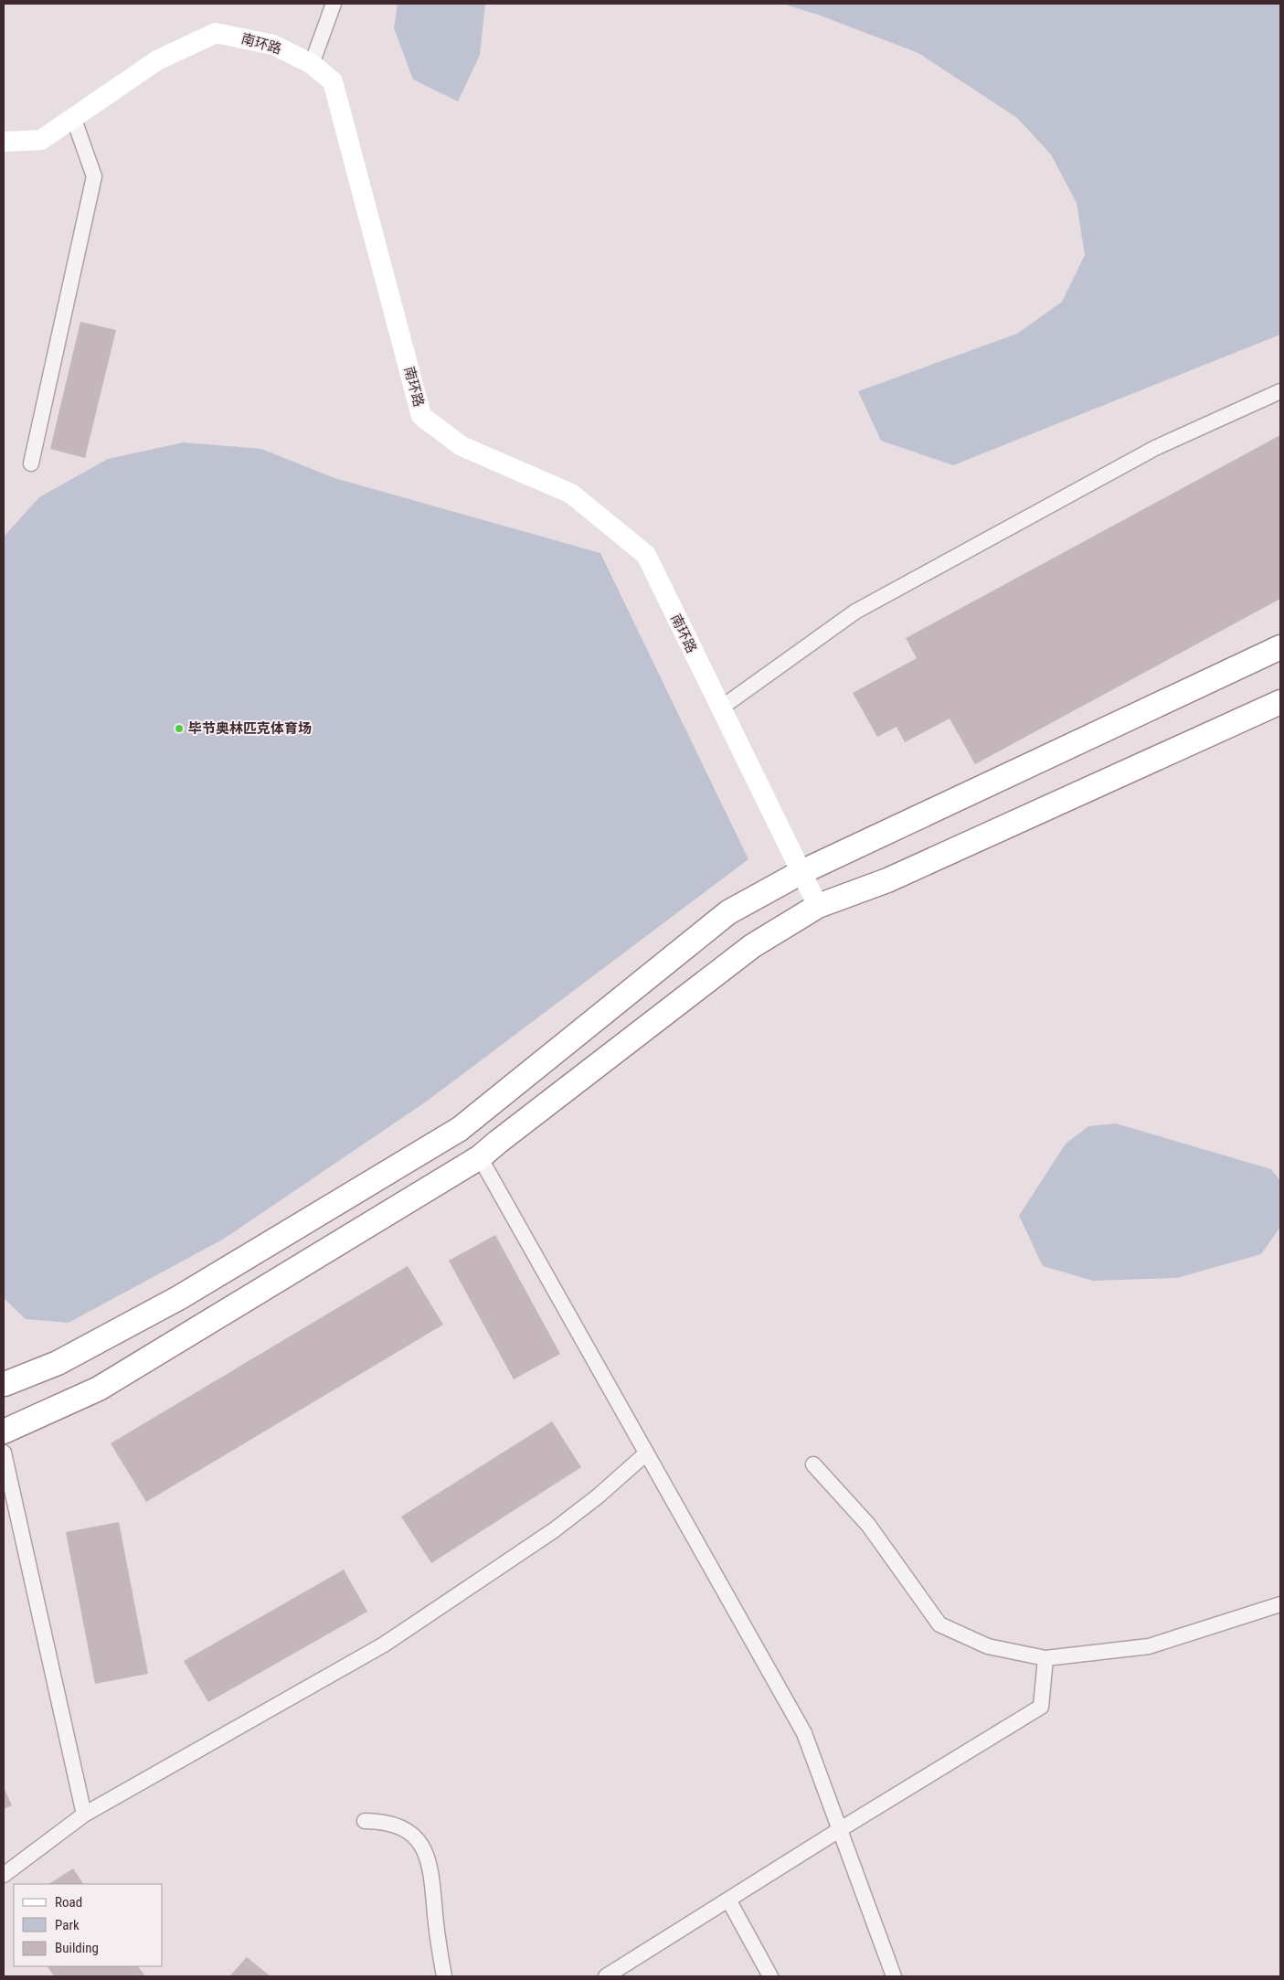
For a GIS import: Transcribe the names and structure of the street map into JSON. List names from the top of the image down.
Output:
{
  "streets": {
    "main road": ["南环路"]
  },
  "places": ["毕节奥林匹克体育场"],
  "legend": ["Road", "Park", "Building"]
}
